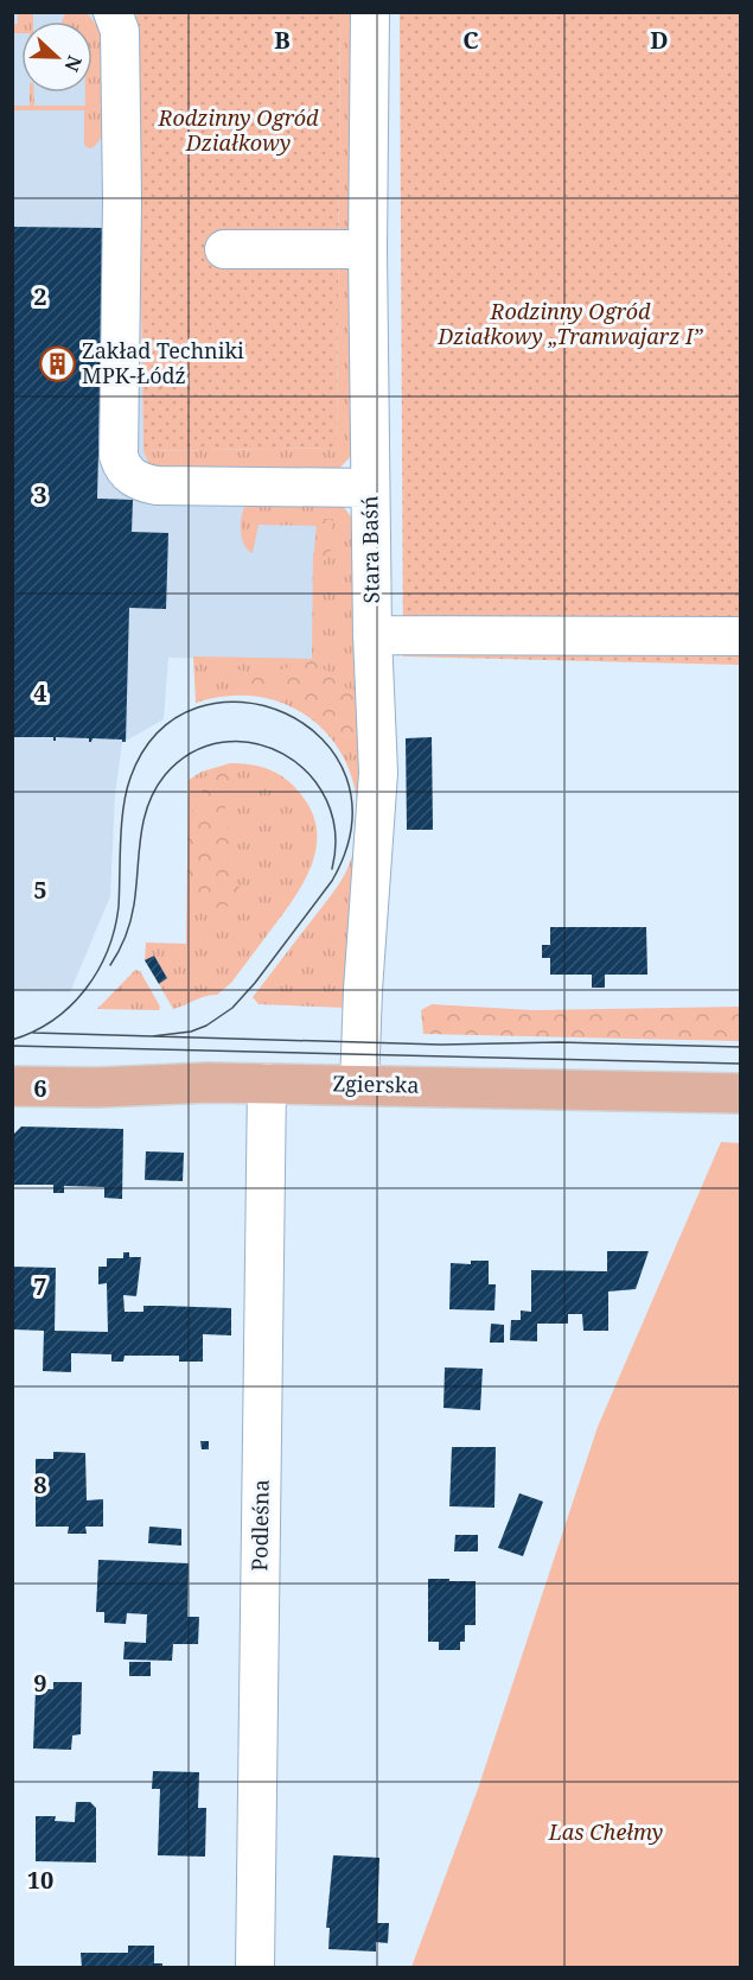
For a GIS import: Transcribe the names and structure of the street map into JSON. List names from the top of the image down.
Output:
{
  "streets": {
    "main road": ["Zgierska"],
    "street": ["Stara Baśń", "Podleśna"]
  },
  "crossings": [
    ["Stara Baśń", "Zgierska"],
    ["Zgierska", "Podleśna"]
  ],
  "parks": ["Rodzinny Ogród Działkowy", "Rodzinny Ogród Działkowy „Tramwajarz I”", "Las Chełmy"],
  "places": {
    "building": ["Zakład Techniki MPK-Łódź"]
  },
  "north": "right",
  "grid": {
    "columns": ["B", "C", "D"],
    "rows": [
      "2",
      "3",
      "4",
      "5",
      "6",
      "7",
      "8",
      "9",
      "10"
    ]
  }
}
